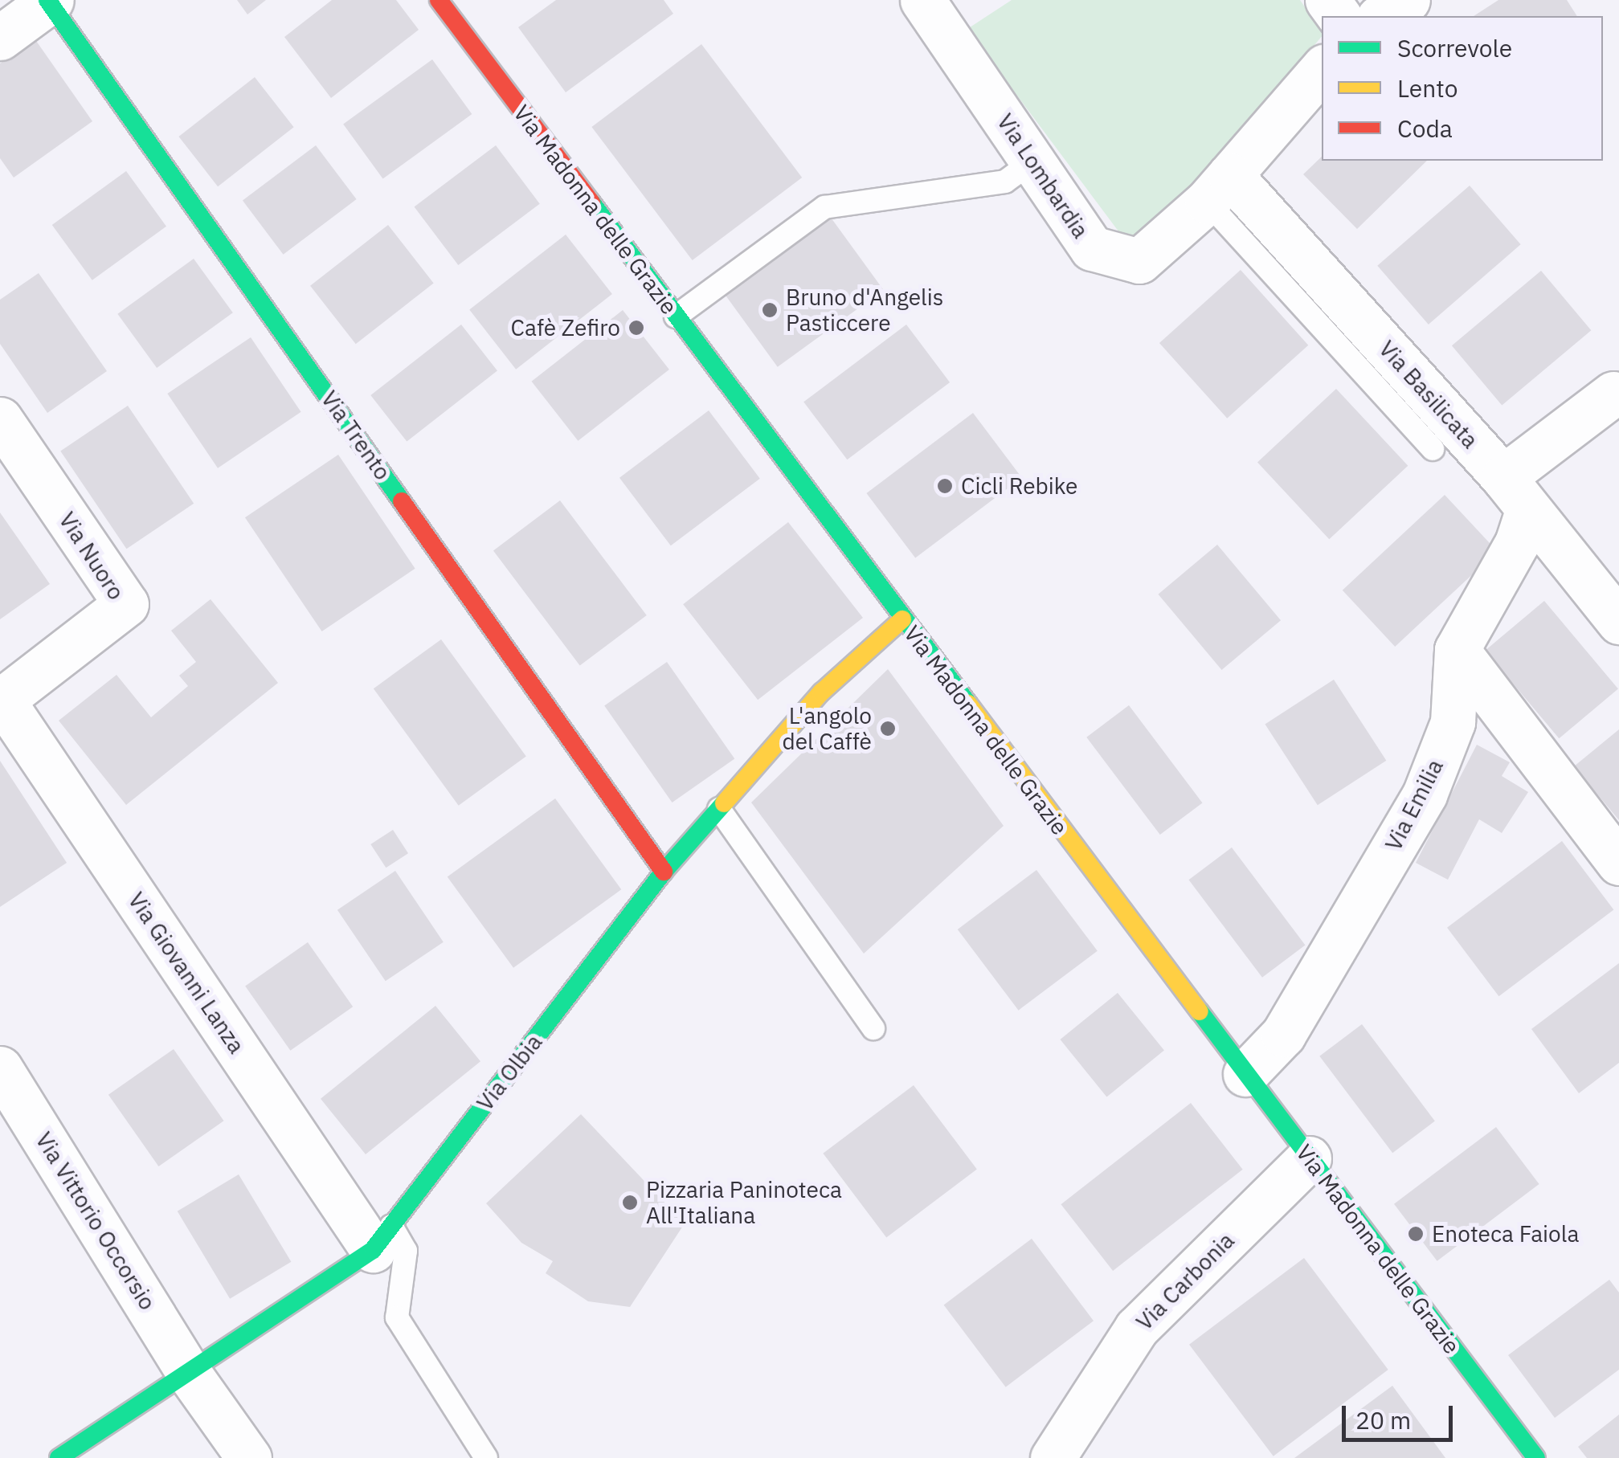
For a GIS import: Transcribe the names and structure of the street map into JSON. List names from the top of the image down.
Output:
{
  "streets": {
    "street": [
      "Via Lombardia",
      "Via Madonna delle Grazie",
      "Via Basilicata",
      "Via Trento",
      "Via Nuoro",
      "Via Emilia",
      "Via Giovanni Lanza",
      "Via Olbia",
      "Via Vittorio Occorsio",
      "Via Carbonia"
    ]
  },
  "crossings": [
    ["Via Lombardia", "Via Basilicata"],
    ["Via Madonna delle Grazie", "Via Emilia"],
    ["Via Madonna delle Grazie", "Via Olbia"],
    ["Via Madonna delle Grazie", "Via Carbonia"],
    ["Via Basilicata", "Via Emilia"],
    ["Via Trento", "Via Olbia"],
    ["Via Nuoro", "Via Giovanni Lanza"],
    ["Via Giovanni Lanza", "Via Olbia"],
    ["Via Olbia", "Via Vittorio Occorsio"]
  ],
  "places": [
    "Bruno d'Angelis Pasticcere",
    "Cafè Zefiro",
    "Cicli Rebike",
    "L'angolo del Caffè",
    "Pizzaria Paninoteca All'Italiana",
    "Enoteca Faiola"
  ],
  "legend": ["Scorrevole", "Lento", "Coda"],
  "scale_bar": "20 m"
}
